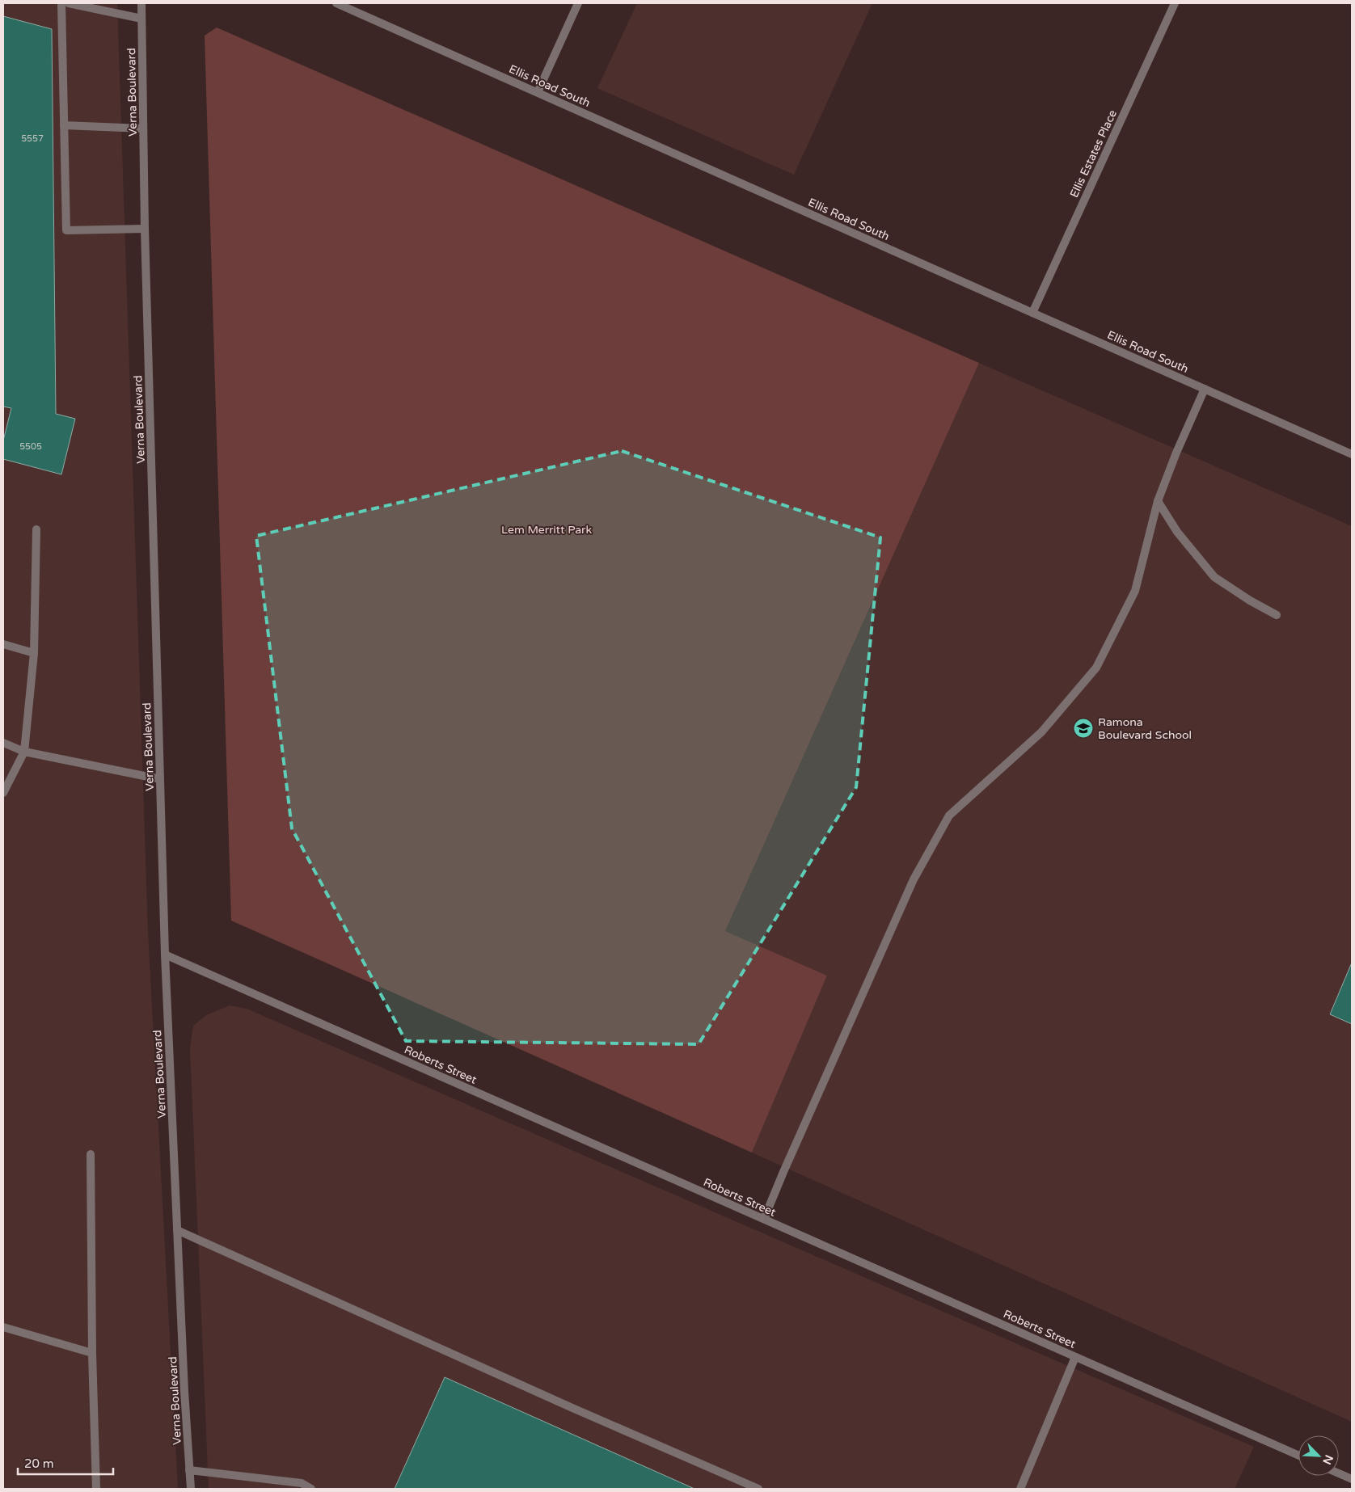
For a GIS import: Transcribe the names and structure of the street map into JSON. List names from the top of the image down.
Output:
{
  "streets": {
    "street": [
      "Ellis Road South",
      "Verna Boulevard",
      "Ellis Estates Place",
      "Roberts Street"
    ]
  },
  "crossings": [
    ["Ellis Road South", "Ellis Estates Place"],
    ["Verna Boulevard", "Roberts Street"]
  ],
  "parks": ["Lem Merritt Park"],
  "places": {
    "school or university": ["Ramona Boulevard School"]
  },
  "house_numbers": ["5557", "5505"],
  "scale_bar": "20 m",
  "north": "bottom right"
}
